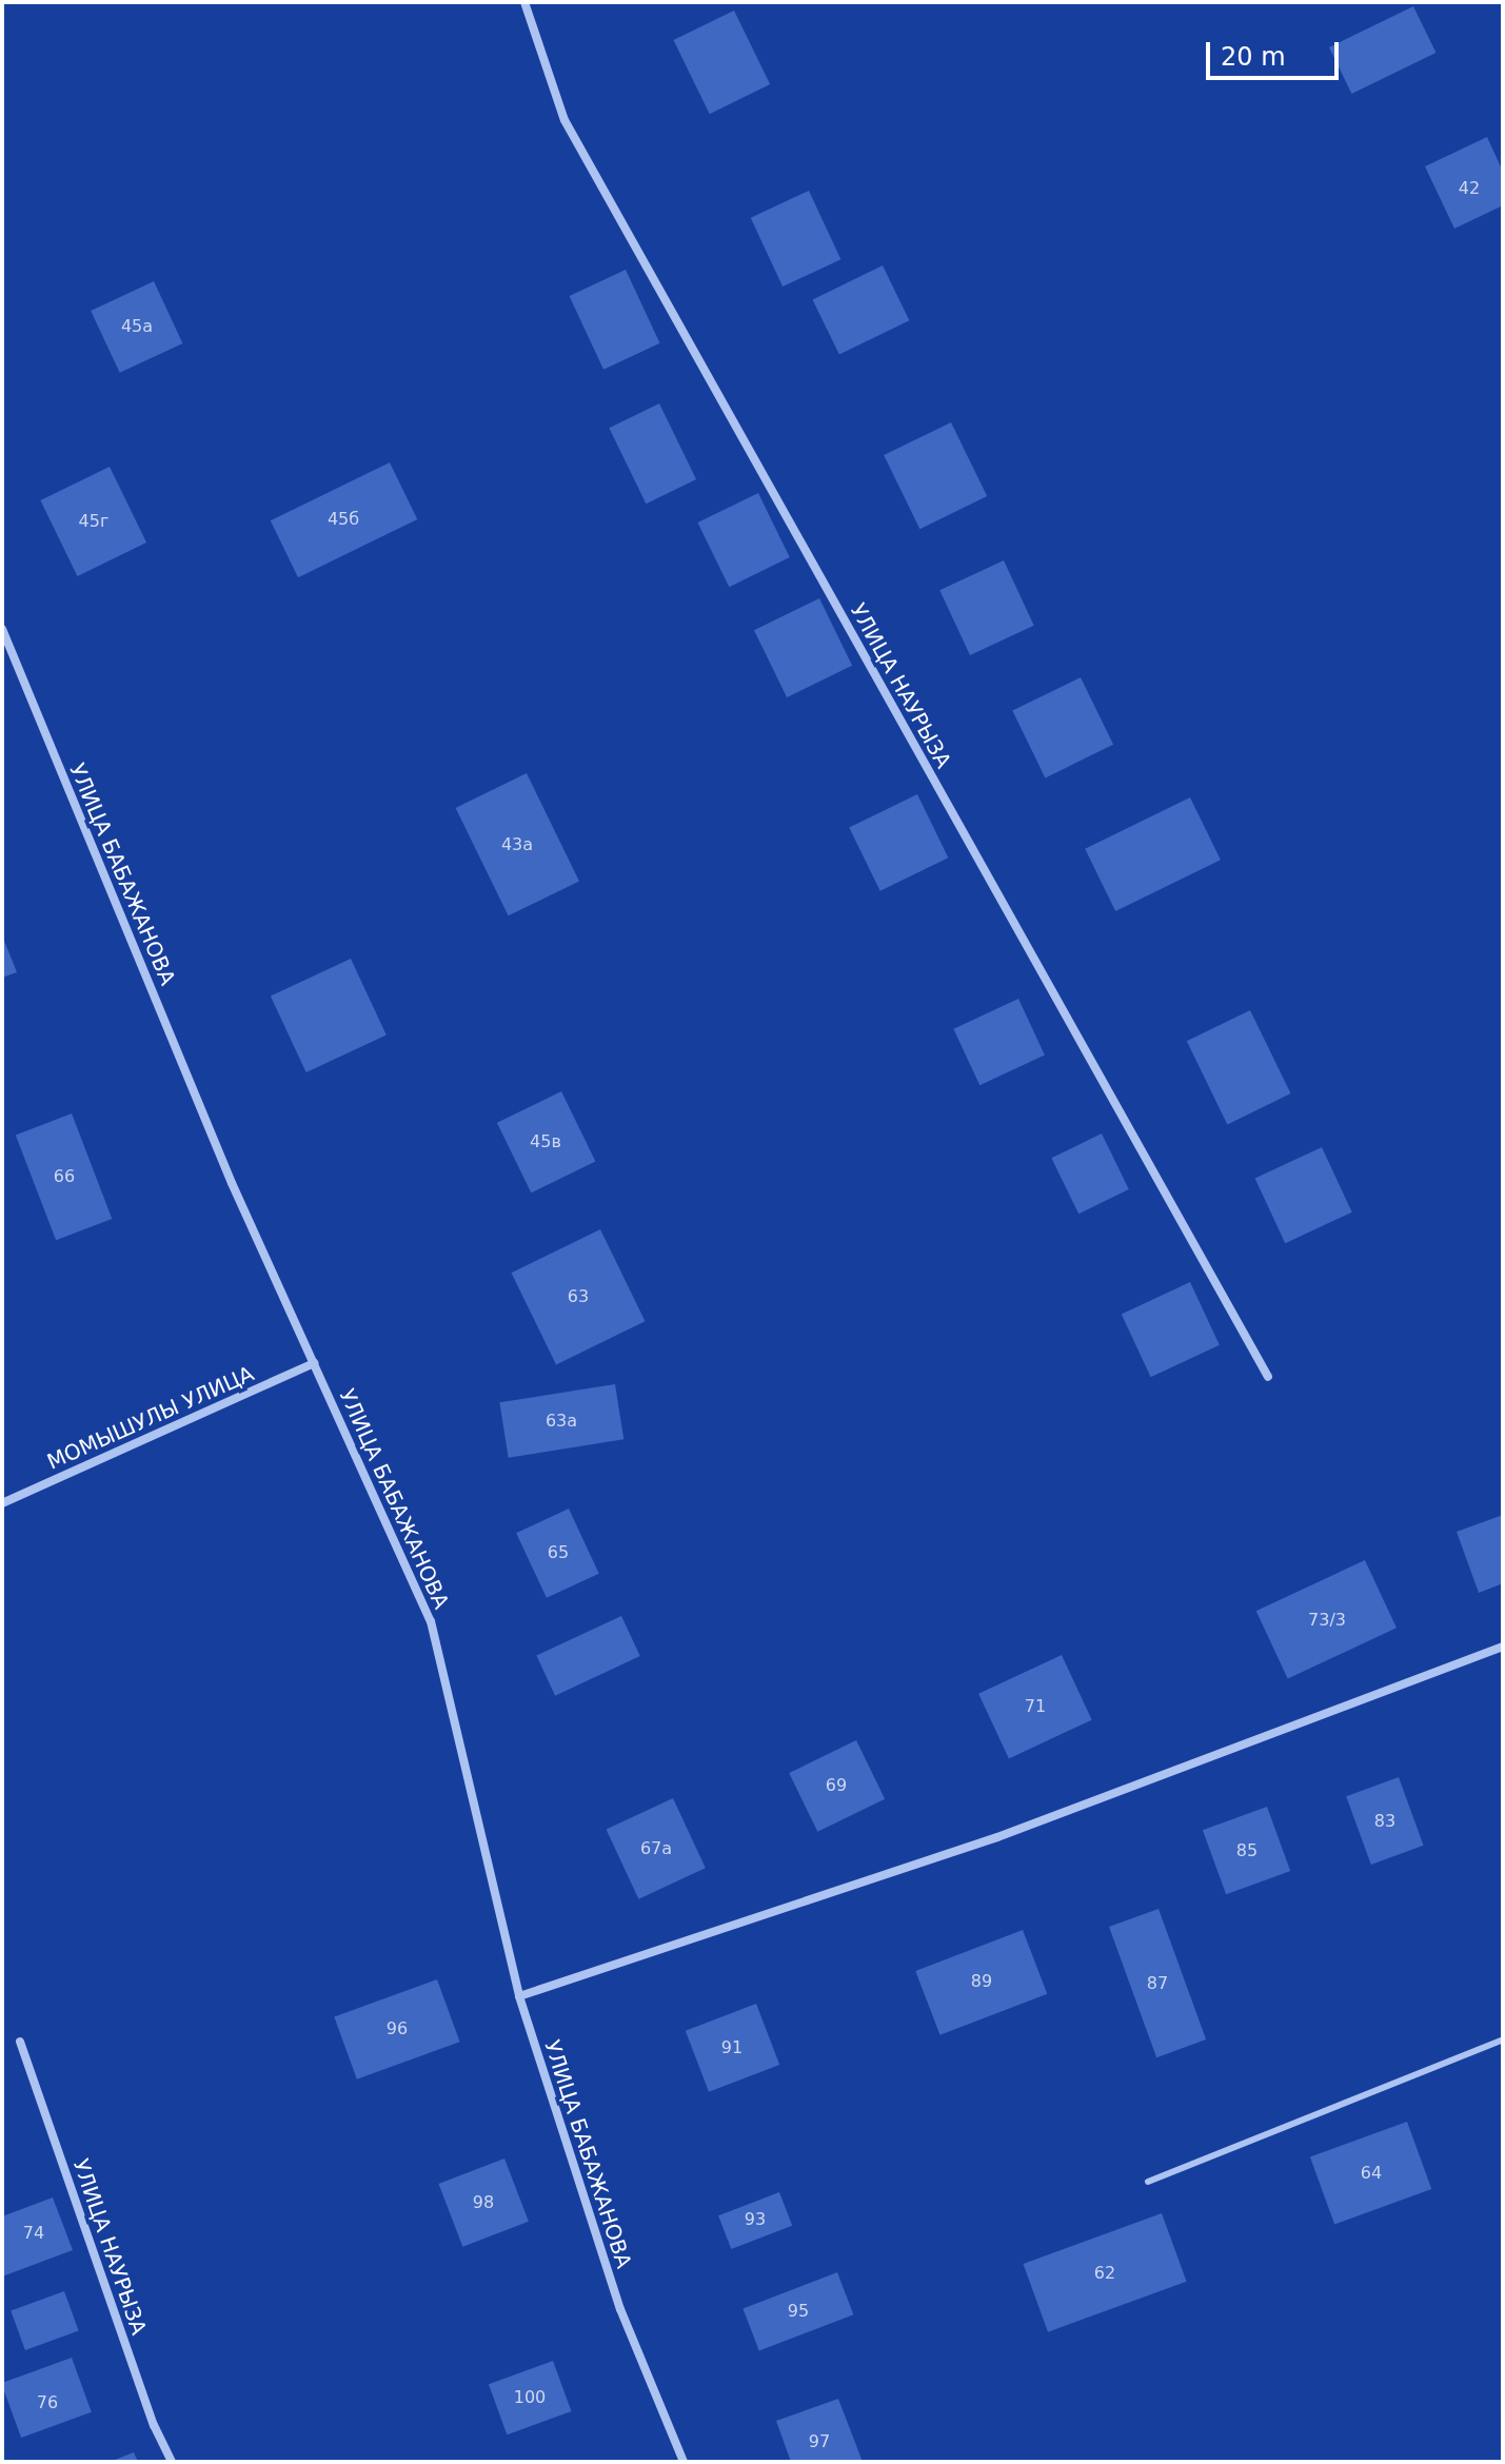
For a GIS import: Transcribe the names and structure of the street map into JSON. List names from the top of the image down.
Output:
{
  "streets": {
    "street": ["УЛИЦА НАУРЫЗА", "УЛИЦА БАБАЖАНОВА", "МОМЫШУЛЫ УЛИЦА"]
  },
  "crossings": [
    ["УЛИЦА БАБАЖАНОВА", "МОМЫШУЛЫ УЛИЦА"]
  ],
  "house_numbers": [
    "42",
    "45а",
    "45б",
    "45г",
    "43а",
    "45в",
    "66",
    "63",
    "63а",
    "65",
    "73/3",
    "71",
    "69",
    "83",
    "67а",
    "85",
    "89",
    "87",
    "96",
    "91",
    "64",
    "98",
    "93",
    "74",
    "62",
    "95",
    "100",
    "76",
    "97"
  ],
  "scale_bar": "20 m"
}
